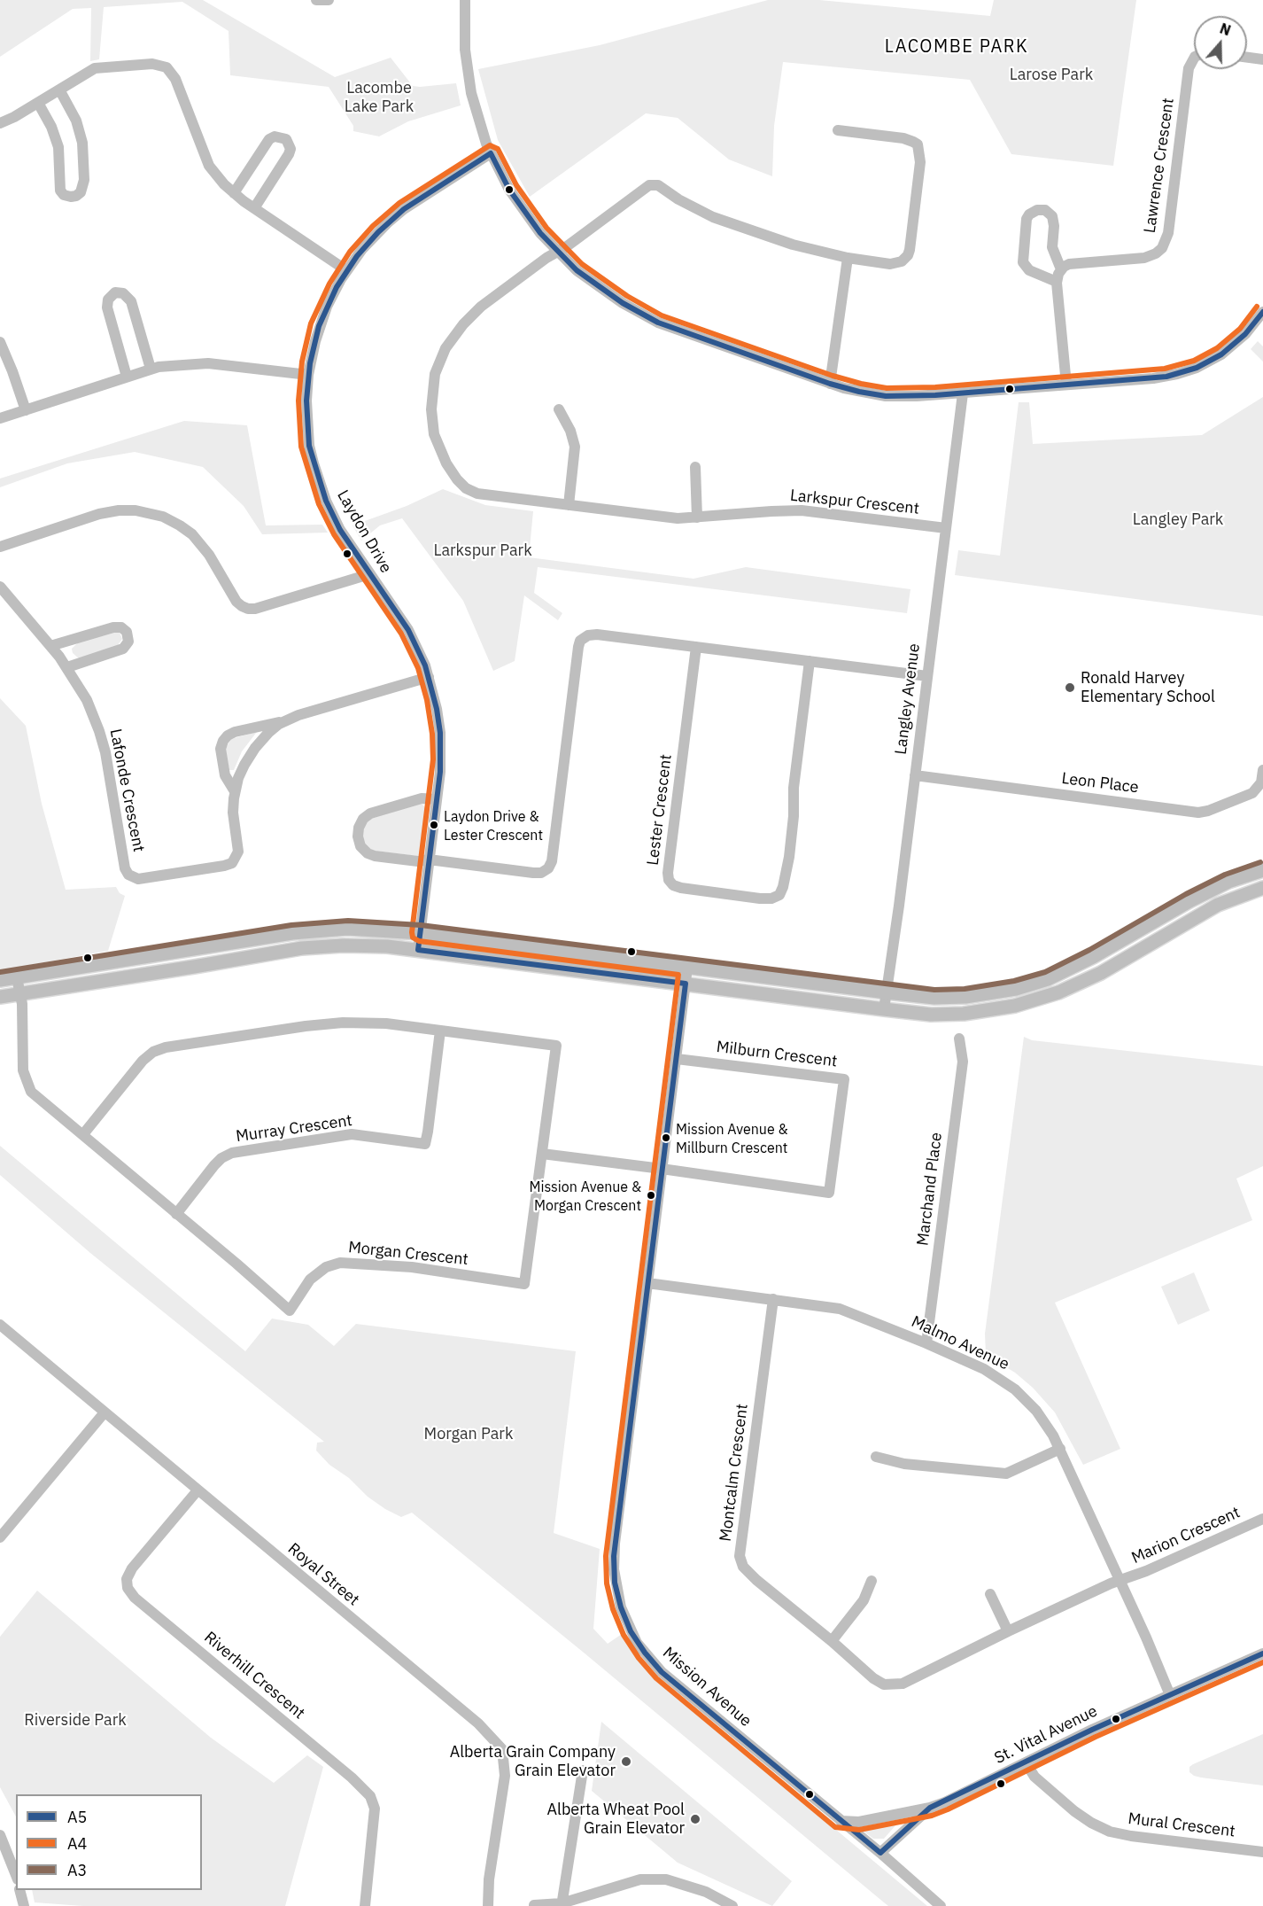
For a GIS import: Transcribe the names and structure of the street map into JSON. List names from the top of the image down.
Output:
{
  "streets": {
    "street": [
      "Lawrence Crescent",
      "Larkspur Crescent",
      "Laydon Drive",
      "Langley Avenue",
      "Leon Place",
      "Lafonde Crescent",
      "Lester Crescent",
      "Milburn Crescent",
      "Murray Crescent",
      "Marchand Place",
      "Morgan Crescent",
      "Malmo Avenue",
      "Montcalm Crescent",
      "Marion Crescent",
      "Royal Street",
      "Riverhill Crescent",
      "Mission Avenue",
      "St. Vital Avenue",
      "Mural Crescent"
    ]
  },
  "crossings": [
    ["Larkspur Crescent", "Langley Avenue"],
    ["Laydon Drive", "Lafonde Crescent"],
    ["Langley Avenue", "Leon Place"],
    ["Milburn Crescent", "Mission Avenue"],
    ["Murray Crescent", "Morgan Crescent"],
    ["Marchand Place", "Malmo Avenue"],
    ["Malmo Avenue", "Montcalm Crescent"],
    ["Malmo Avenue", "Marion Crescent"],
    ["Malmo Avenue", "Mission Avenue"],
    ["Malmo Avenue", "St. Vital Avenue"],
    ["Montcalm Crescent", "Marion Crescent"],
    ["Royal Street", "Riverhill Crescent"],
    ["Mission Avenue", "St. Vital Avenue"],
    ["St. Vital Avenue", "Mural Crescent"]
  ],
  "districts": ["LACOMBE PARK"],
  "parks": [
    "Larose Park",
    "Lacombe Lake Park",
    "Langley Park",
    "Larkspur Park",
    "Morgan Park",
    "Riverside Park"
  ],
  "places": [
    "Ronald Harvey Elementary School",
    "Laydon Drive & Lester Crescent",
    "Mission Avenue & Millburn Crescent",
    "Mission Avenue & Morgan Crescent",
    "Alberta Grain Company Grain Elevator",
    "Alberta Wheat Pool Grain Elevator"
  ],
  "lines": ["transit line A4", "transit line A5", "transit line A3"],
  "legend": ["A5", "A4", "A3"],
  "north": "top"
}
